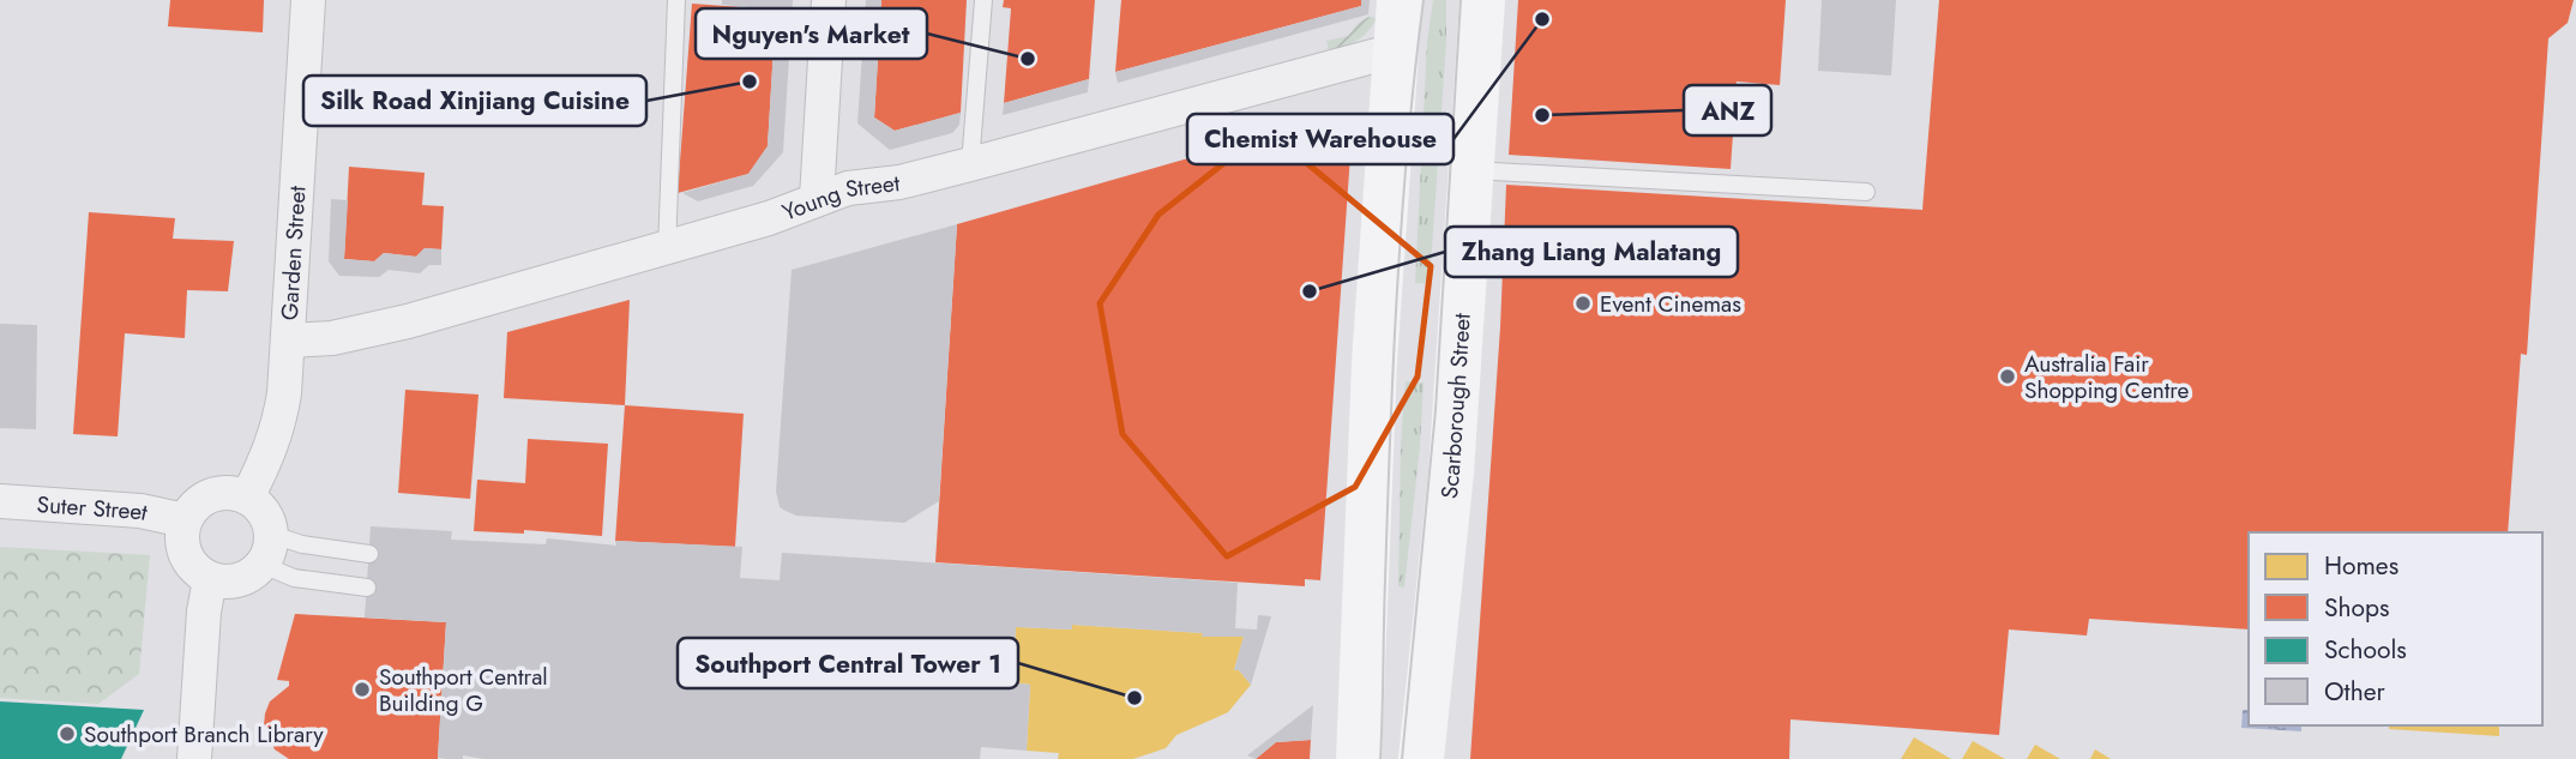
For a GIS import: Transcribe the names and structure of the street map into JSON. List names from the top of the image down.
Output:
{
  "streets": {
    "main road": ["Scarborough Street"],
    "street": ["Young Street", "Garden Street", "Suter Street"]
  },
  "crossings": [
    ["Young Street", "Garden Street"],
    ["Garden Street", "Suter Street"]
  ],
  "places": [
    "Chemist Warehouse",
    "Nguyen's Market",
    "Silk Road Xinjiang Cuisine",
    "ANZ",
    "Zhang Liang Malatang",
    "Event Cinemas",
    "Australia Fair Shopping Centre",
    "Southport Central Building G",
    "Southport Central Tower 1",
    "Southport Branch Library"
  ],
  "legend": [
    "Homes",
    "Shops",
    "Schools",
    "Other"
  ]
}
